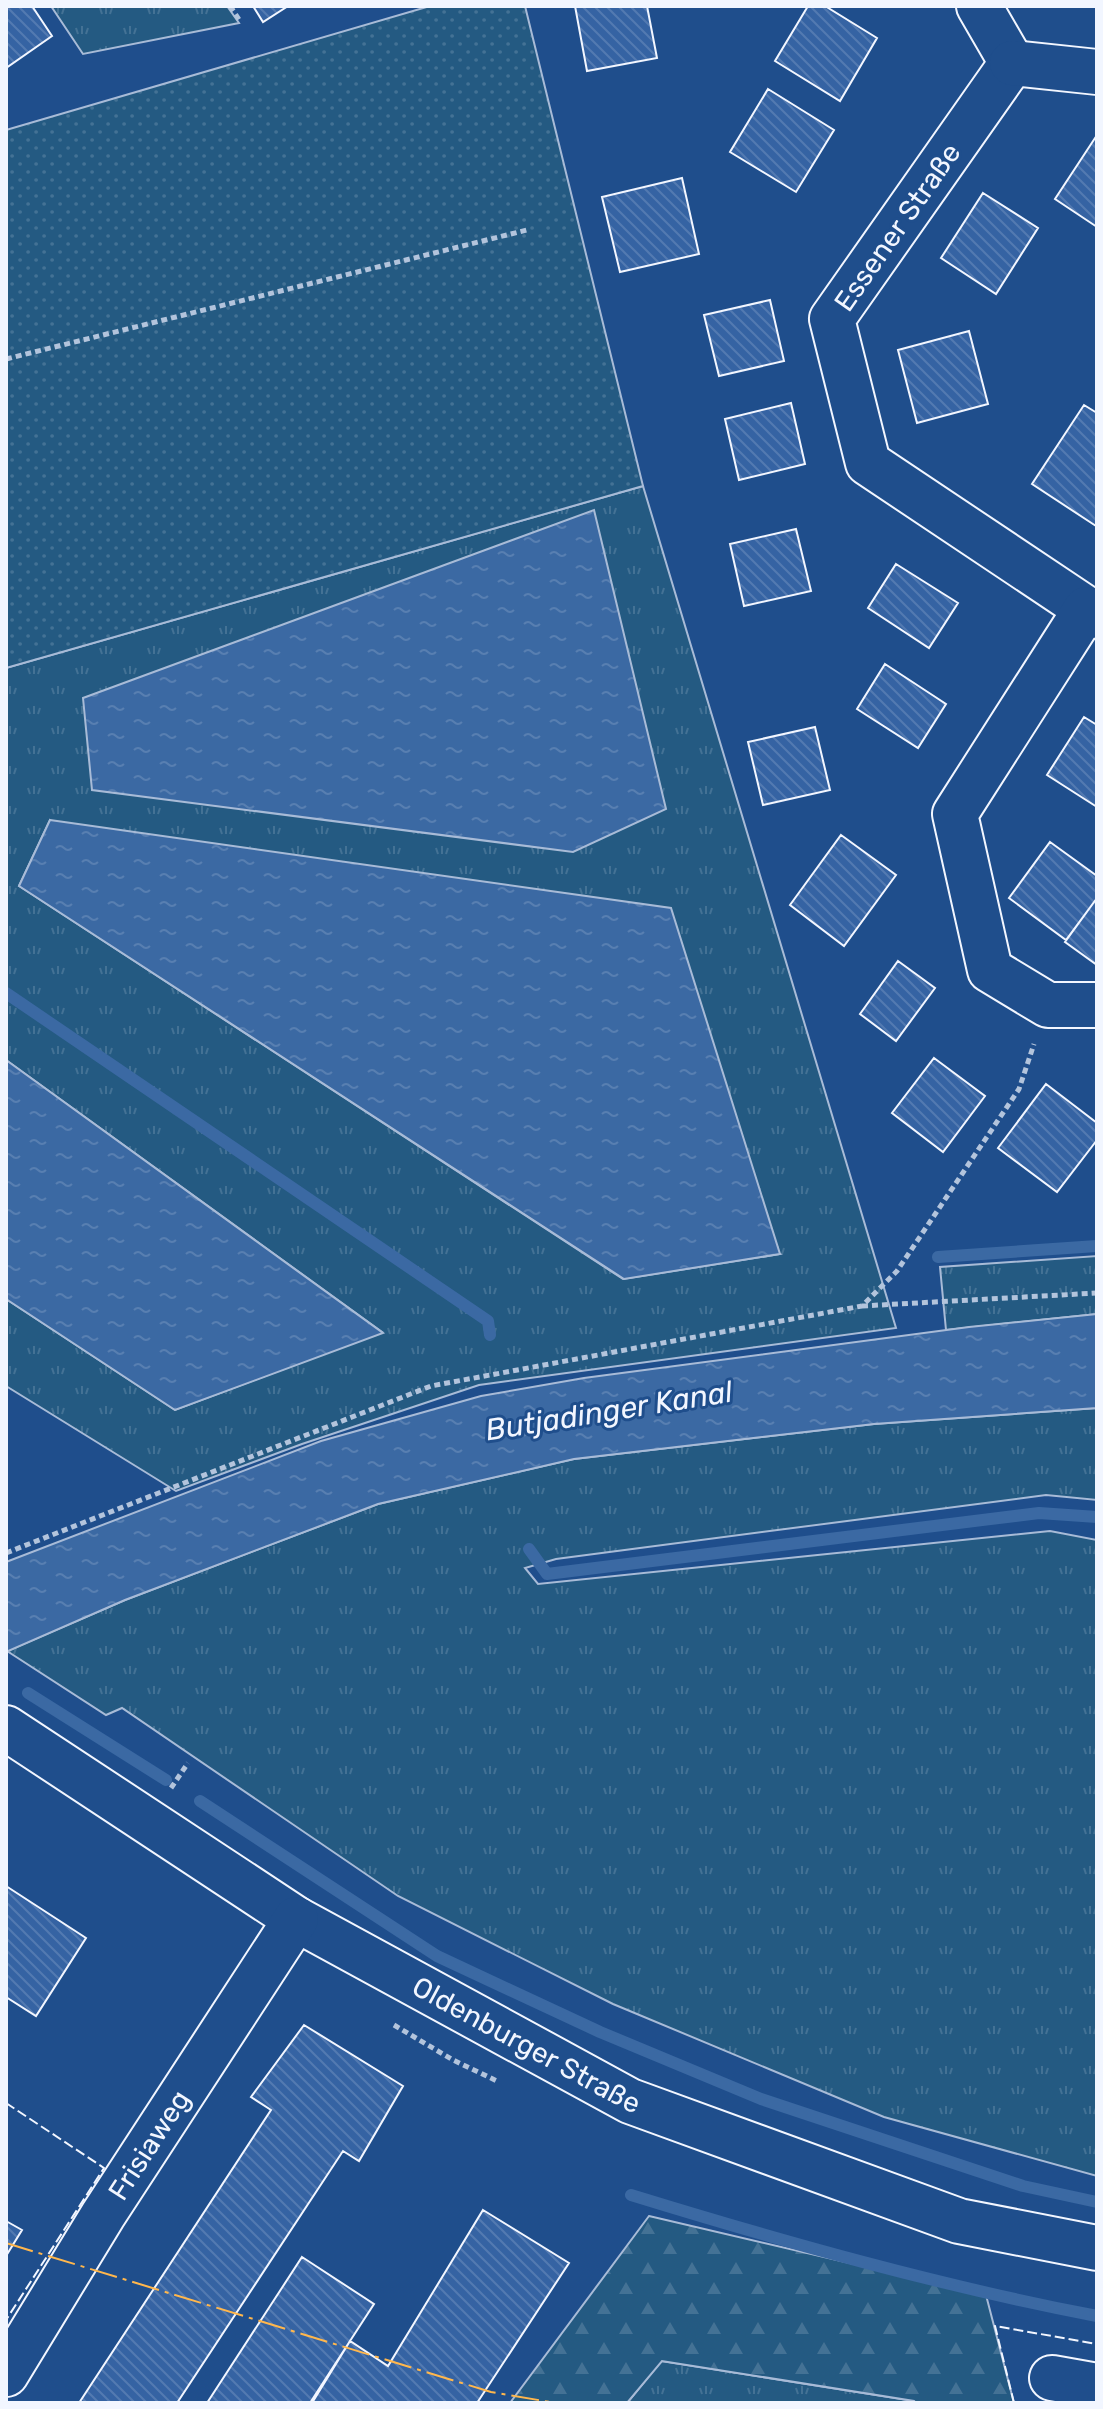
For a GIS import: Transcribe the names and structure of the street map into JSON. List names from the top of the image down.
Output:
{
  "streets": {
    "street": ["Essener Straße", "Oldenburger Straße", "Frisiaweg"]
  },
  "crossings": [
    ["Oldenburger Straße", "Frisiaweg"]
  ],
  "water": ["Butjadinger Kanal"]
}
